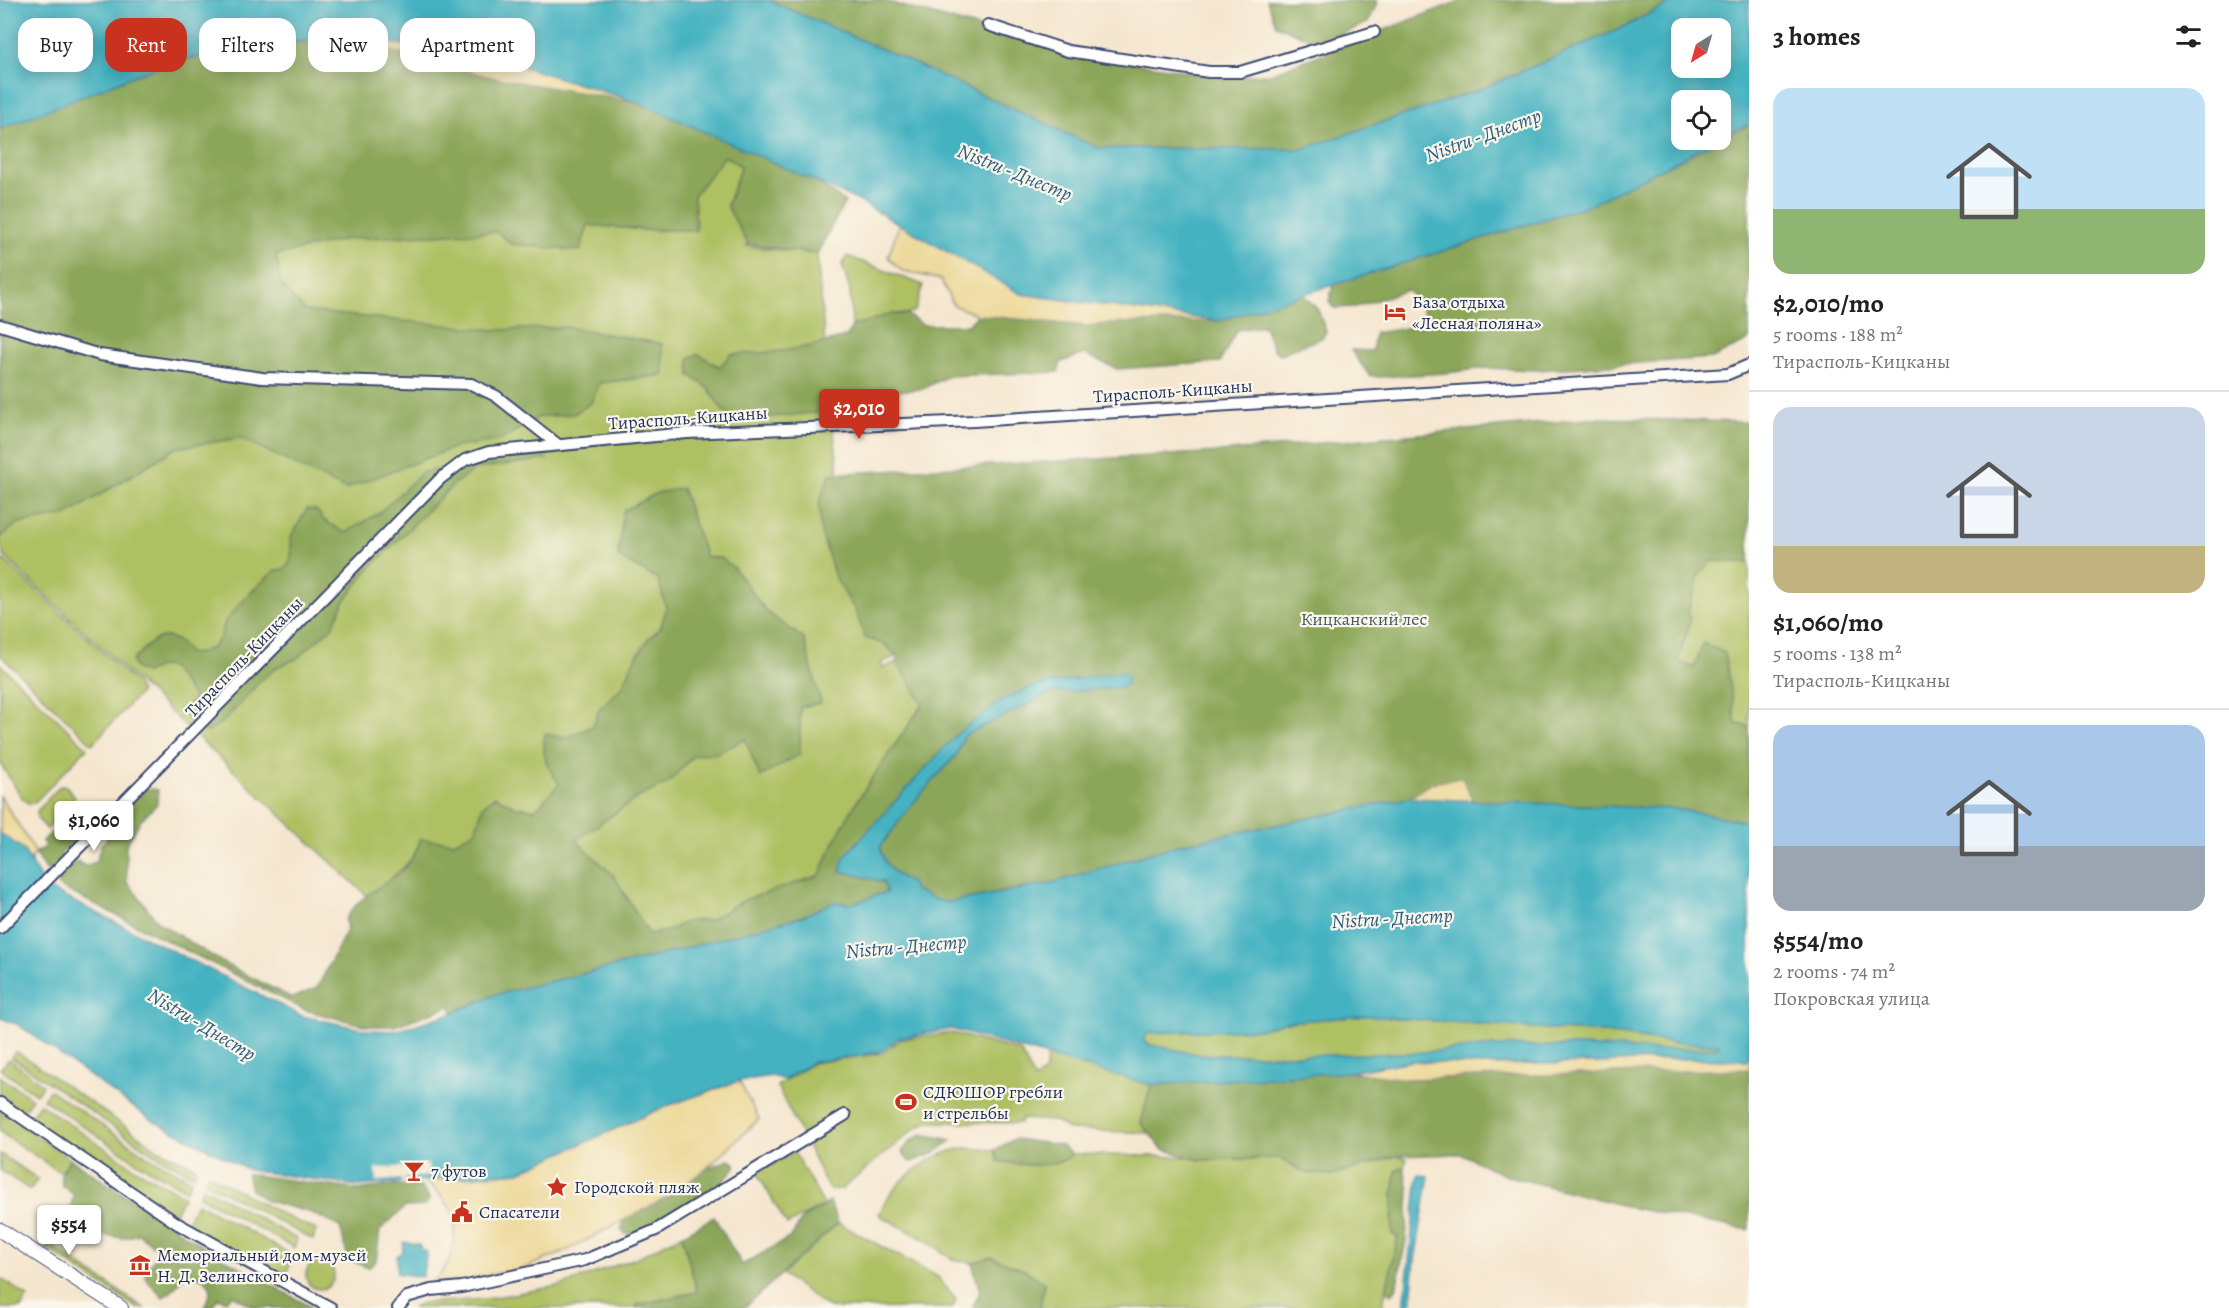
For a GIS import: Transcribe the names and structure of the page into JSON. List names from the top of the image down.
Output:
{
  "streets": {
    "street": ["Тирасполь-Кицканы"]
  },
  "water": ["Nistru - Днестр"],
  "parks": ["Кицканский лес"],
  "places": {
    "hotel": ["База отдыха «Лесная поляна»"],
    "sports": ["СДЮШОР гребли и стрельбы"],
    "bar": ["7 футов"],
    "place": ["Городской пляж"],
    "public building": ["Спасатели"],
    "museum": ["Мемориальный дом-музей Н. Д. Зелинского"]
  },
  "north": "bottom left",
  "page": {
    "heading": "3 homes",
    "chip": [
      "Buy",
      "Rent",
      "Filters",
      "New",
      "Apartment"
    ],
    "list": [
      {
        "name": "$2,010/mo",
        "note": "5 rooms · 188 m² · Тирасполь-Кицканы"
      },
      {
        "name": "$1,060/mo",
        "note": "5 rooms · 138 m² · Тирасполь-Кицканы"
      },
      {
        "name": "$554/mo",
        "note": "2 rooms · 74 m² · Покровская улица"
      }
    ],
    "price": ["$2,010", "$1,060", "$554"]
  }
}
